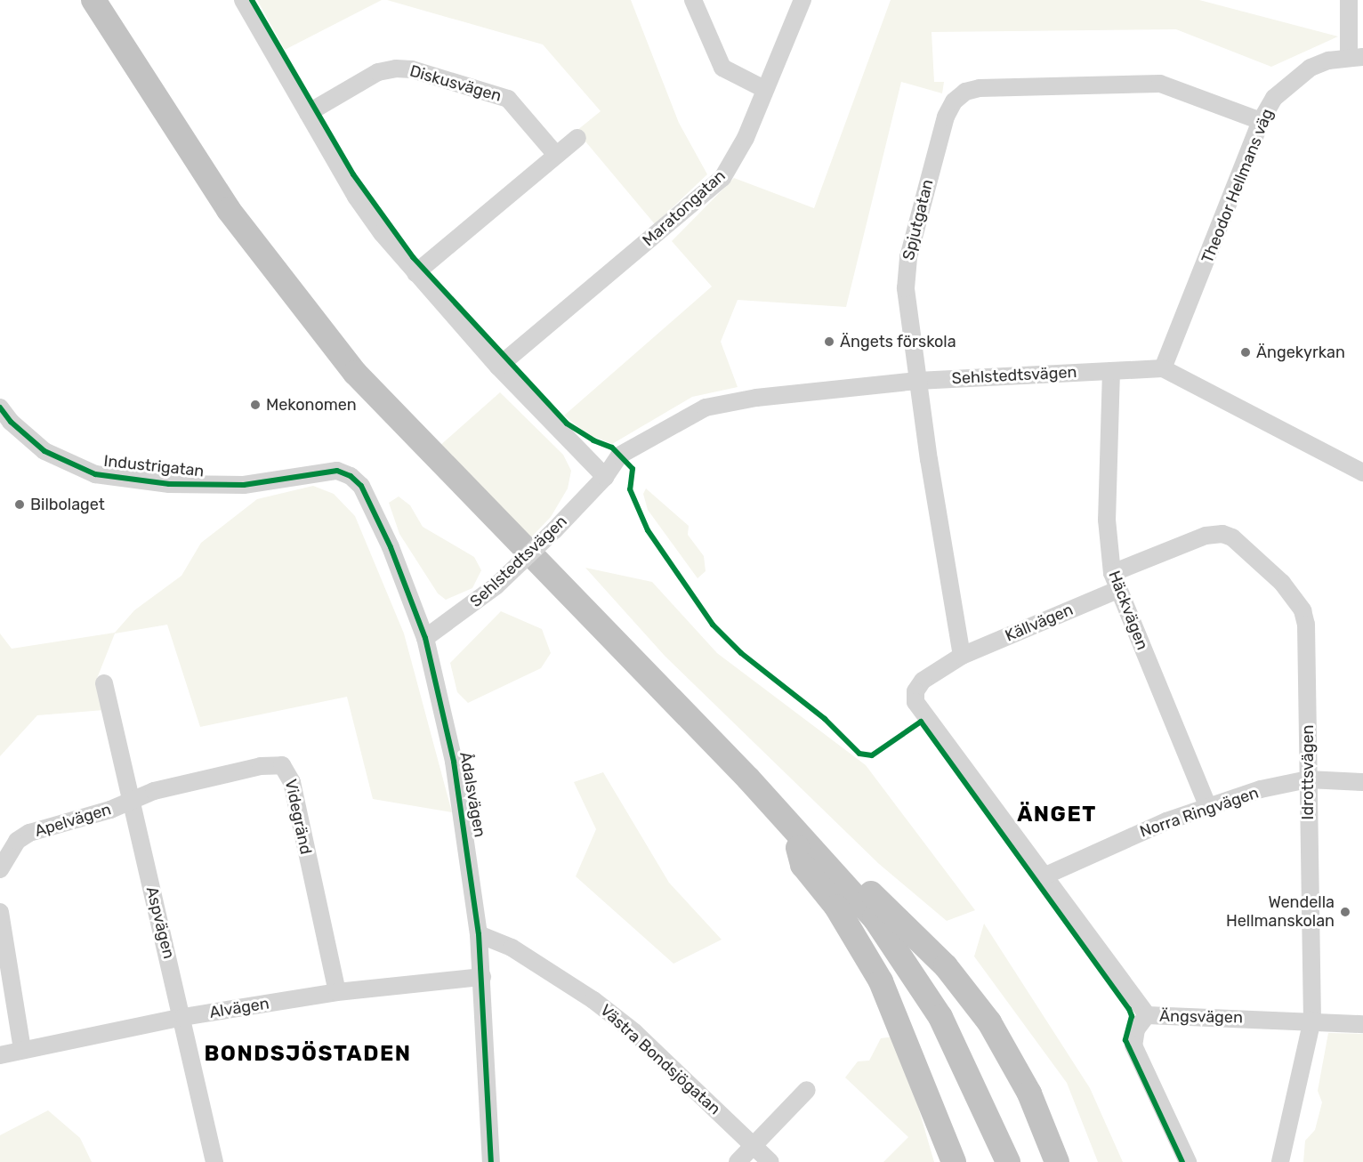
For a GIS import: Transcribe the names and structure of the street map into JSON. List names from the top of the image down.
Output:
{
  "streets": {
    "street": [
      "Diskusvägen",
      "Theodor Hellmans väg",
      "Maratongatan",
      "Spjutgatan",
      "Sehlstedtsvägen",
      "Industrigatan",
      "Häckvägen",
      "Källvägen",
      "Idrottsvägen",
      "Ådalsvägen",
      "Norra Ringvägen",
      "Videgränd",
      "Apelvägen",
      "Aspvägen",
      "Alvägen",
      "Ängsvägen",
      "Västra Bondsjögatan"
    ]
  },
  "crossings": [
    ["Theodor Hellmans väg", "Spjutgatan"],
    ["Theodor Hellmans väg", "Sehlstedtsvägen"],
    ["Spjutgatan", "Sehlstedtsvägen"],
    ["Spjutgatan", "Källvägen"],
    ["Spjutgatan", "Ängsvägen"],
    ["Sehlstedtsvägen", "Häckvägen"],
    ["Sehlstedtsvägen", "Ådalsvägen"],
    ["Industrigatan", "Ådalsvägen"],
    ["Häckvägen", "Källvägen"],
    ["Häckvägen", "Idrottsvägen"],
    ["Häckvägen", "Norra Ringvägen"],
    ["Källvägen", "Ängsvägen"],
    ["Idrottsvägen", "Norra Ringvägen"],
    ["Idrottsvägen", "Ängsvägen"],
    ["Ådalsvägen", "Alvägen"],
    ["Ådalsvägen", "Västra Bondsjögatan"],
    ["Norra Ringvägen", "Ängsvägen"],
    ["Videgränd", "Apelvägen"],
    ["Videgränd", "Aspvägen"],
    ["Videgränd", "Alvägen"],
    ["Apelvägen", "Aspvägen"],
    ["Aspvägen", "Alvägen"]
  ],
  "districts": ["ÄNGET", "BONDSJÖSTADEN"],
  "places": [
    "Ängets förskola",
    "Ängekyrkan",
    "Mekonomen",
    "Bilbolaget",
    "Wendella Hellmanskolan"
  ]
}
